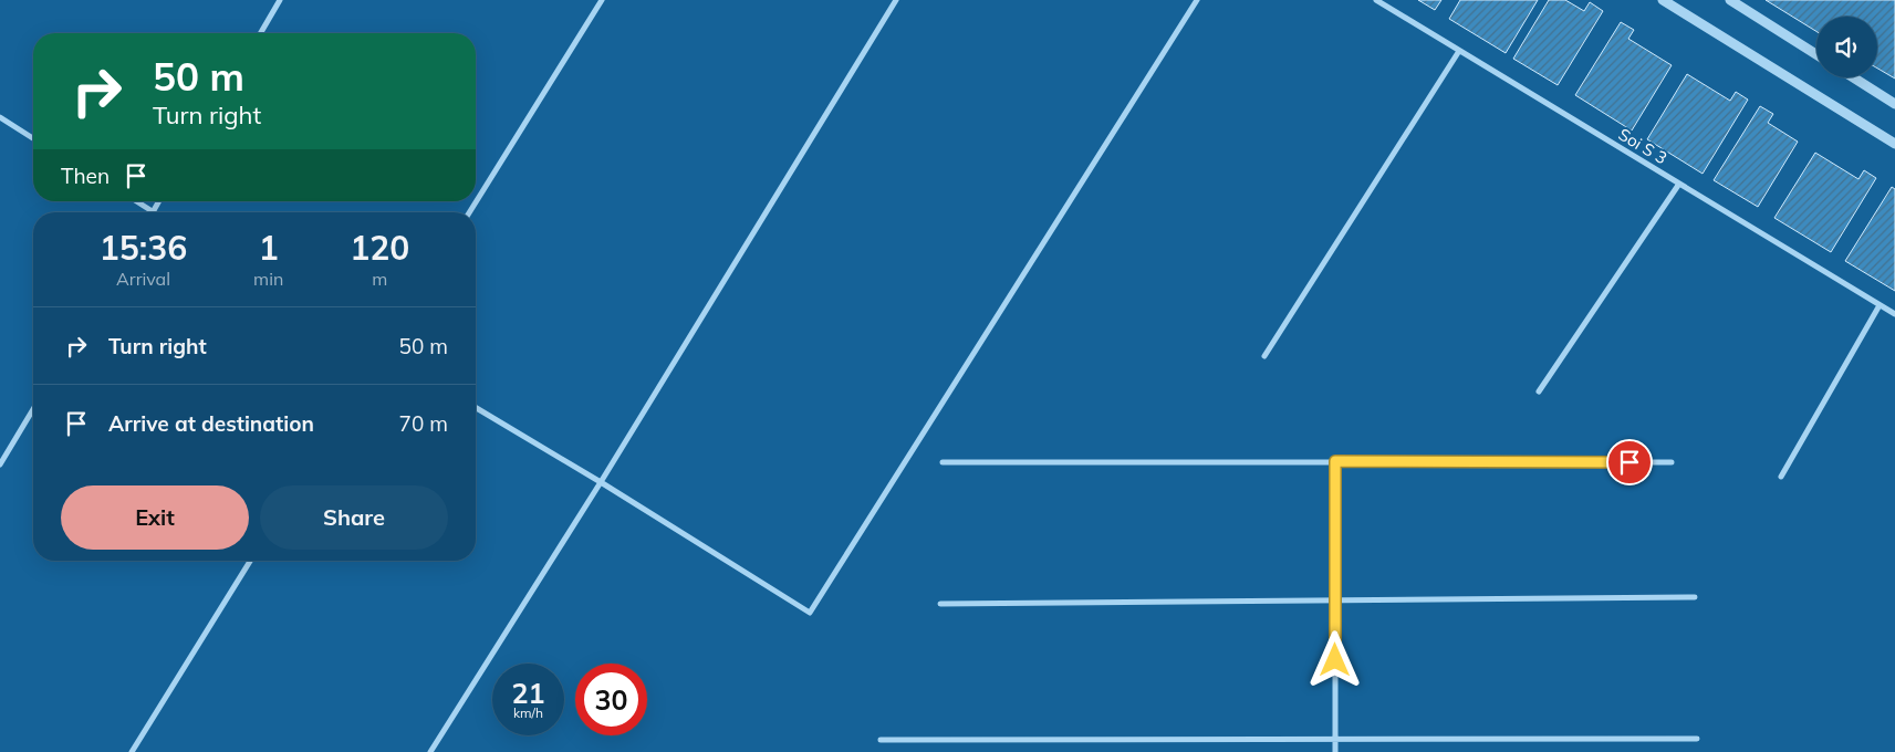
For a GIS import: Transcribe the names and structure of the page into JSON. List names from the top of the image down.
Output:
{
  "streets": {
    "street": ["Soi S 3"]
  },
  "page": {
    "turn": ["50 m", "Turn right"],
    "then": "Then",
    "eta": [
      "15:36",
      "Arrival",
      "1",
      "min",
      "120",
      "m"
    ],
    "list": [
      {
        "name": "Turn right",
        "value": "50 m"
      },
      {
        "name": "Arrive at destination",
        "value": "70 m"
      }
    ],
    "buttons": ["Exit", "Share"],
    "speed": "21 km/h",
    "limit": "30"
  }
}
